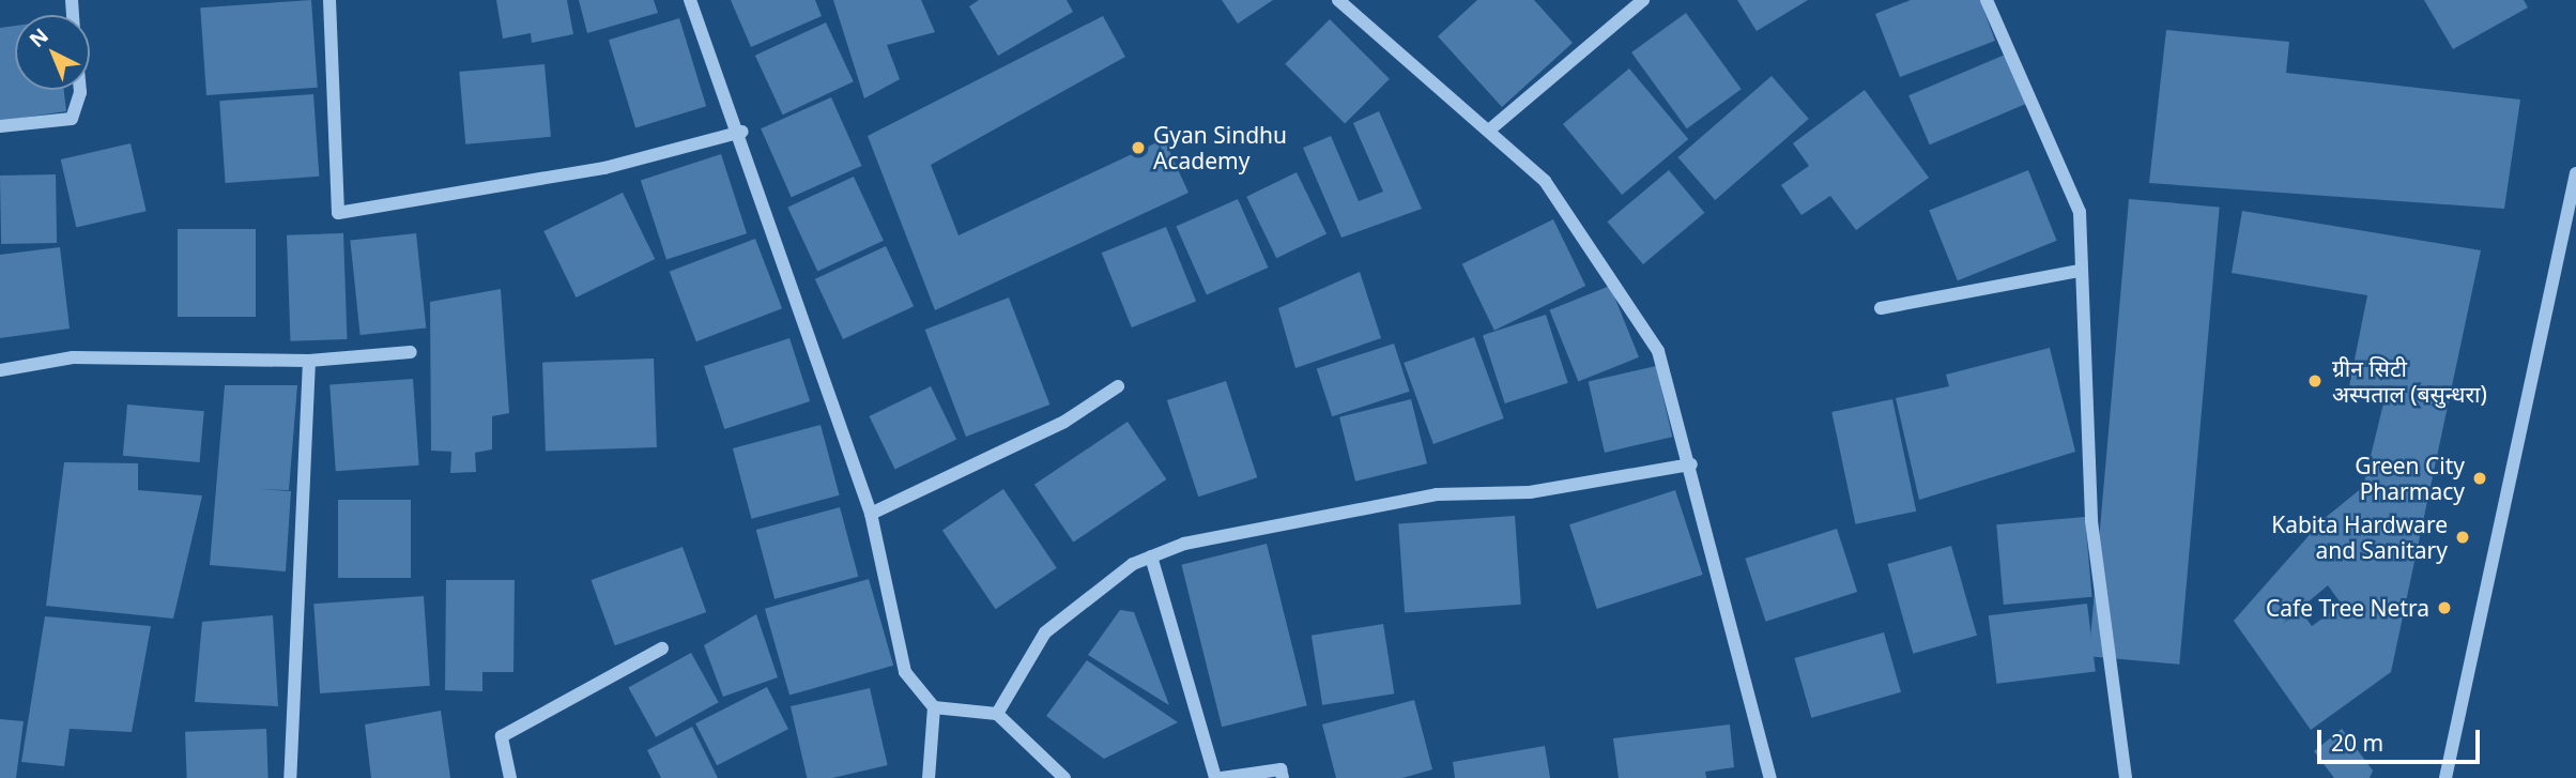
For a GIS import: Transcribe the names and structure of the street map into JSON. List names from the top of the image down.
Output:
{
  "places": [
    "Gyan Sindhu Academy",
    "ग्रीन सिटी अस्पताल (बसुन्धरा)",
    "Green City Pharmacy",
    "Kabita Hardware and Sanitary",
    "Cafe Tree Netra"
  ],
  "scale_bar": "20 m",
  "north": "top left"
}
